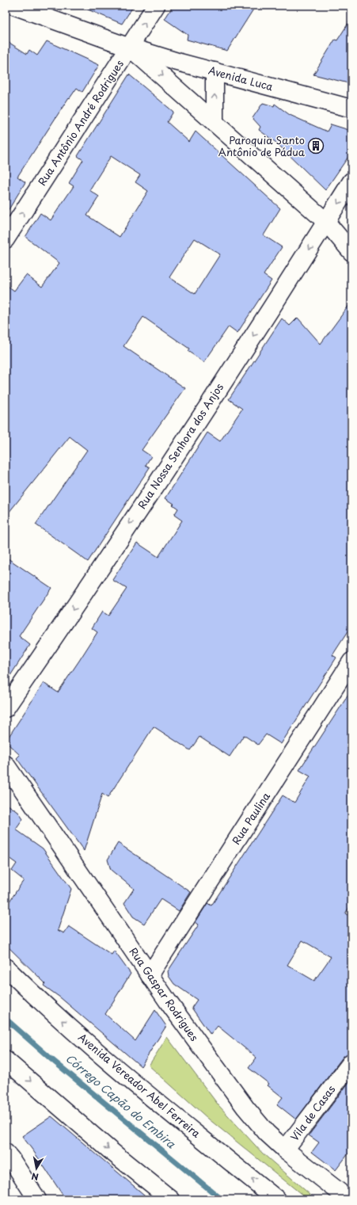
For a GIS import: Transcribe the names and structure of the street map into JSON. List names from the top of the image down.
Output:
{
  "streets": {
    "street": [
      "Avenida Luca",
      "Rua Antônio André Rodrigues",
      "Rua Nossa Senhora dos Anjos",
      "Rua Paulina",
      "Rua Gaspar Rodrigues",
      "Avenida Vereador Abel Ferreira",
      "Vila de Casas"
    ]
  },
  "crossings": [
    ["Avenida Luca", "Rua Antônio André Rodrigues"],
    ["Rua Paulina", "Rua Gaspar Rodrigues"],
    ["Rua Gaspar Rodrigues", "Vila de Casas"]
  ],
  "one_way": ["Rua Antônio André Rodrigues", "Rua Nossa Senhora dos Anjos"],
  "water": ["Córrego Capão do Embira"],
  "places": {
    "building": ["Paroquia Santo Antônio de Pádua"]
  },
  "north": "bottom"
}
